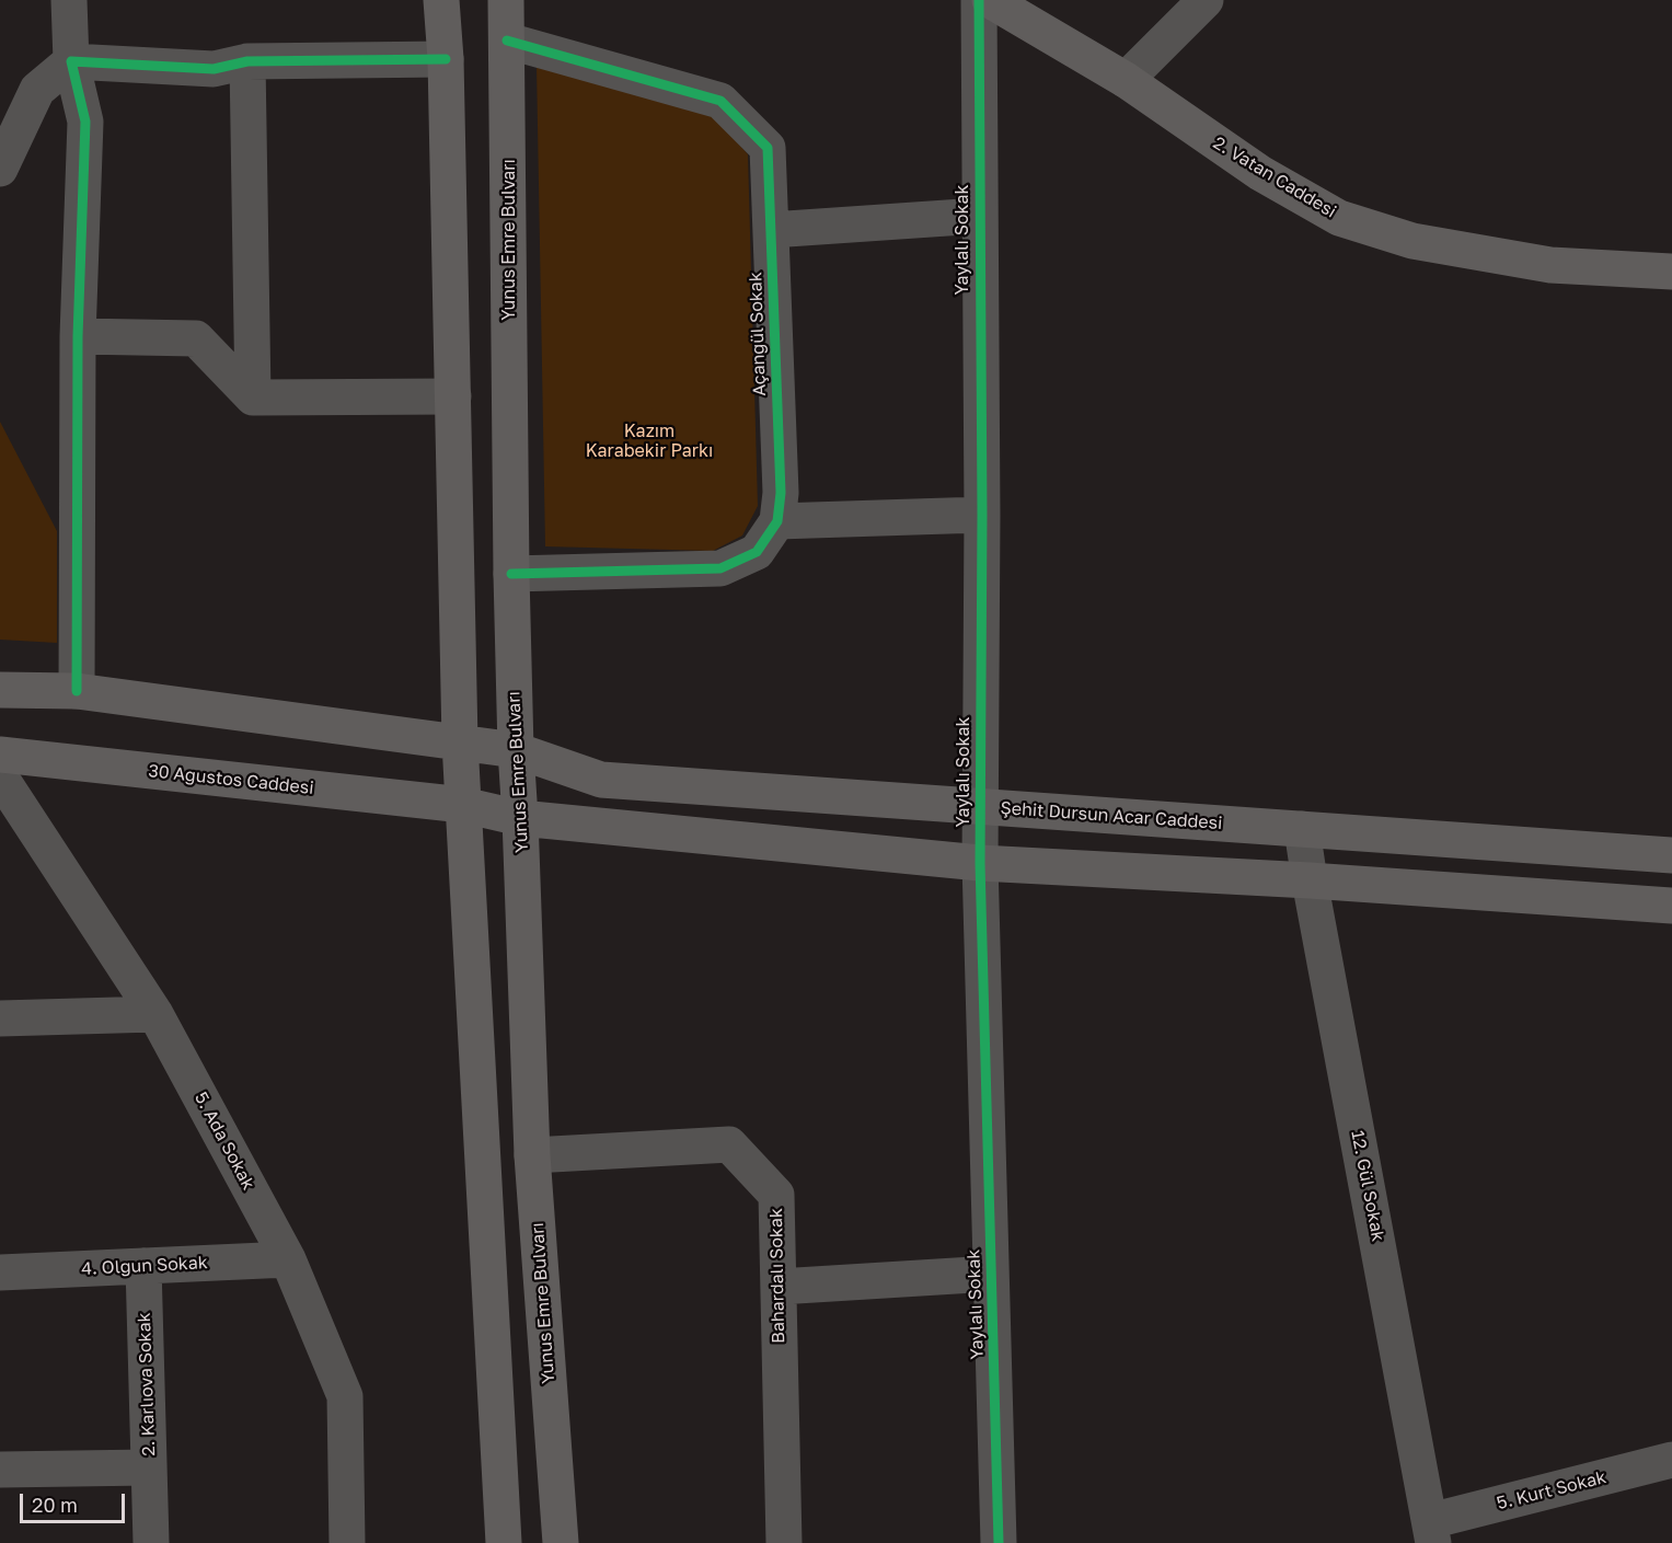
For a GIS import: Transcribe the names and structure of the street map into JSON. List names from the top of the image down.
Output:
{
  "streets": {
    "main road": [
      "2. Vatan Caddesi",
      "Yunus Emre Bulvarı",
      "30 Ağustos Caddesi",
      "Şehit Dursun Acar Caddesi"
    ],
    "street": [
      "Yaylalı Sokak",
      "Açangül Sokak",
      "5. Ada Sokak",
      "12. Gül Sokak",
      "4. Olgun Sokak",
      "Bahardalı Sokak",
      "2. Karlıova Sokak",
      "5. Kurt Sokak"
    ]
  },
  "crossings": [
    ["Yunus Emre Bulvarı", "Açangül Sokak"],
    ["Yunus Emre Bulvarı", "30 Ağustos Caddesi"],
    ["Yunus Emre Bulvarı", "Şehit Dursun Acar Caddesi"],
    ["Yunus Emre Bulvarı", "Bahardalı Sokak"],
    ["Yaylalı Sokak", "Şehit Dursun Acar Caddesi"],
    ["Şehit Dursun Acar Caddesi", "12. Gül Sokak"],
    ["5. Ada Sokak", "4. Olgun Sokak"],
    ["12. Gül Sokak", "5. Kurt Sokak"],
    ["4. Olgun Sokak", "2. Karlıova Sokak"]
  ],
  "parks": ["Kazım Karabekir Parkı"],
  "scale_bar": "20 m"
}
